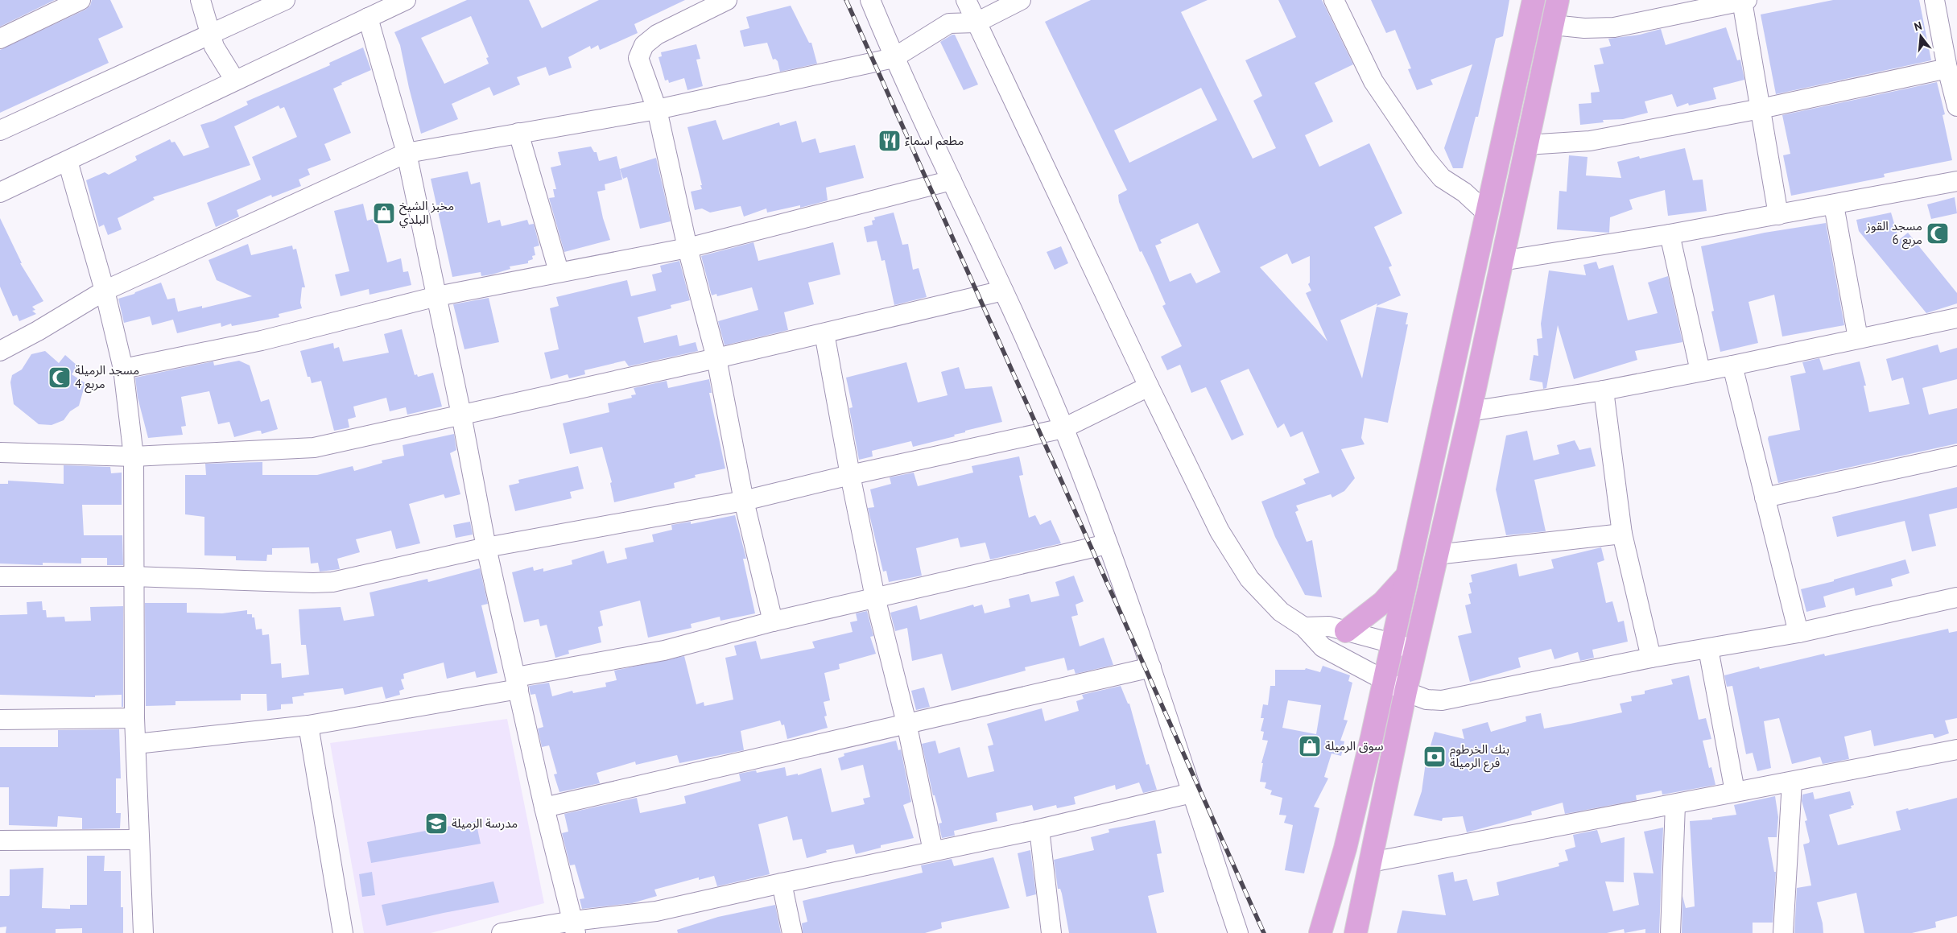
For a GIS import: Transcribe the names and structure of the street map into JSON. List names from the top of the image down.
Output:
{
  "places": {
    "restaurant": ["مطعم اسماء"],
    "shop": ["مخبز الشيخ البلدي", "سوق الرميلة"],
    "mosque": ["مسجد القوز مربع 6", "مسجد الرميلة مربع 4"],
    "bank": ["بنك الخرطوم فرع الرميلة"],
    "school or university": ["مدرسة الرميلة"]
  },
  "north": "top"
}
